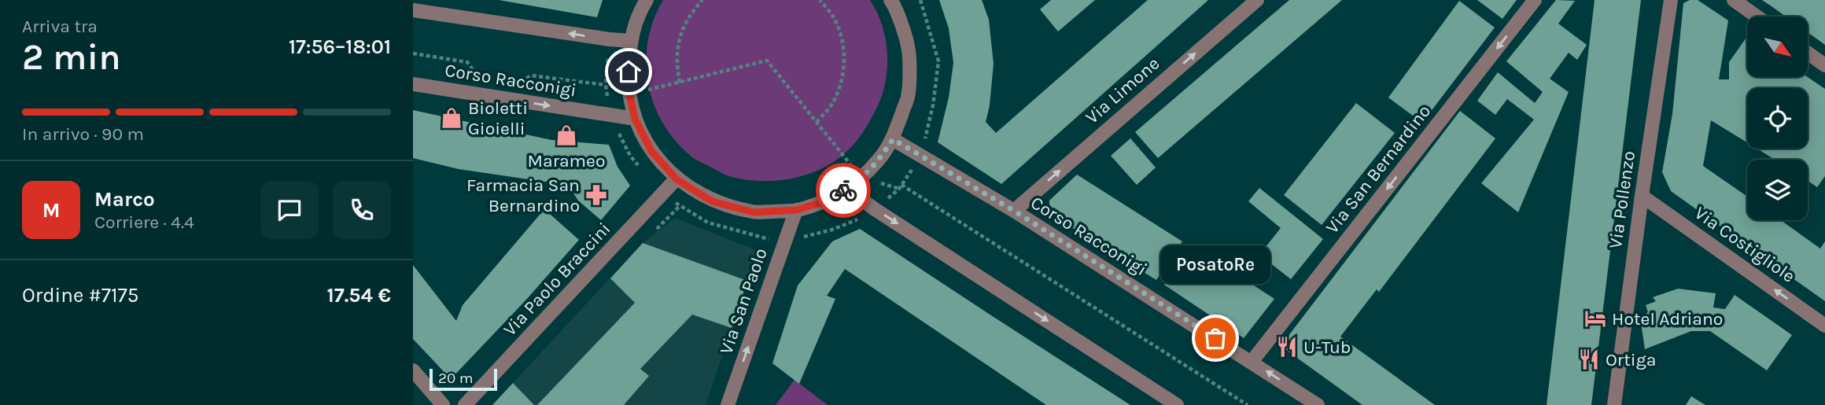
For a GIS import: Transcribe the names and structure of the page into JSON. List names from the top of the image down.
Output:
{
  "streets": {
    "street": [
      "Corso Racconigi",
      "Via Limone",
      "Via San Bernardino",
      "Via Pollenzo",
      "Via Costigliole",
      "Via Paolo Braccini",
      "Via San Paolo"
    ]
  },
  "crossings": [
    ["Corso Racconigi", "Via Limone"],
    ["Corso Racconigi", "Via San Bernardino"],
    ["Via Pollenzo", "Via Costigliole"]
  ],
  "one_way": [
    "Via Limone",
    "Via San Bernardino",
    "Via Costigliole",
    "Via San Paolo"
  ],
  "places": {
    "shop": ["Bioletti Gioielli", "Marameo"],
    "pharmacy": ["Farmacia San Bernardino"],
    "hotel": ["Hotel Adriano"],
    "other": ["PosatoRe"],
    "restaurant": ["U-Tub", "Ortiga"]
  },
  "scale_bar": "20 m",
  "north": "bottom right",
  "page": {
    "heading": ["2 min", "Arriva tra", "17:56–18:01"],
    "panel": [
      "Marco",
      "Corriere · 4.4",
      "Ordine #7175",
      "17.54 €"
    ],
    "bar": "In arrivo · 90 m",
    "round": "M",
    "bubble": "PosatoRe",
    "scale": "20 m"
  }
}
